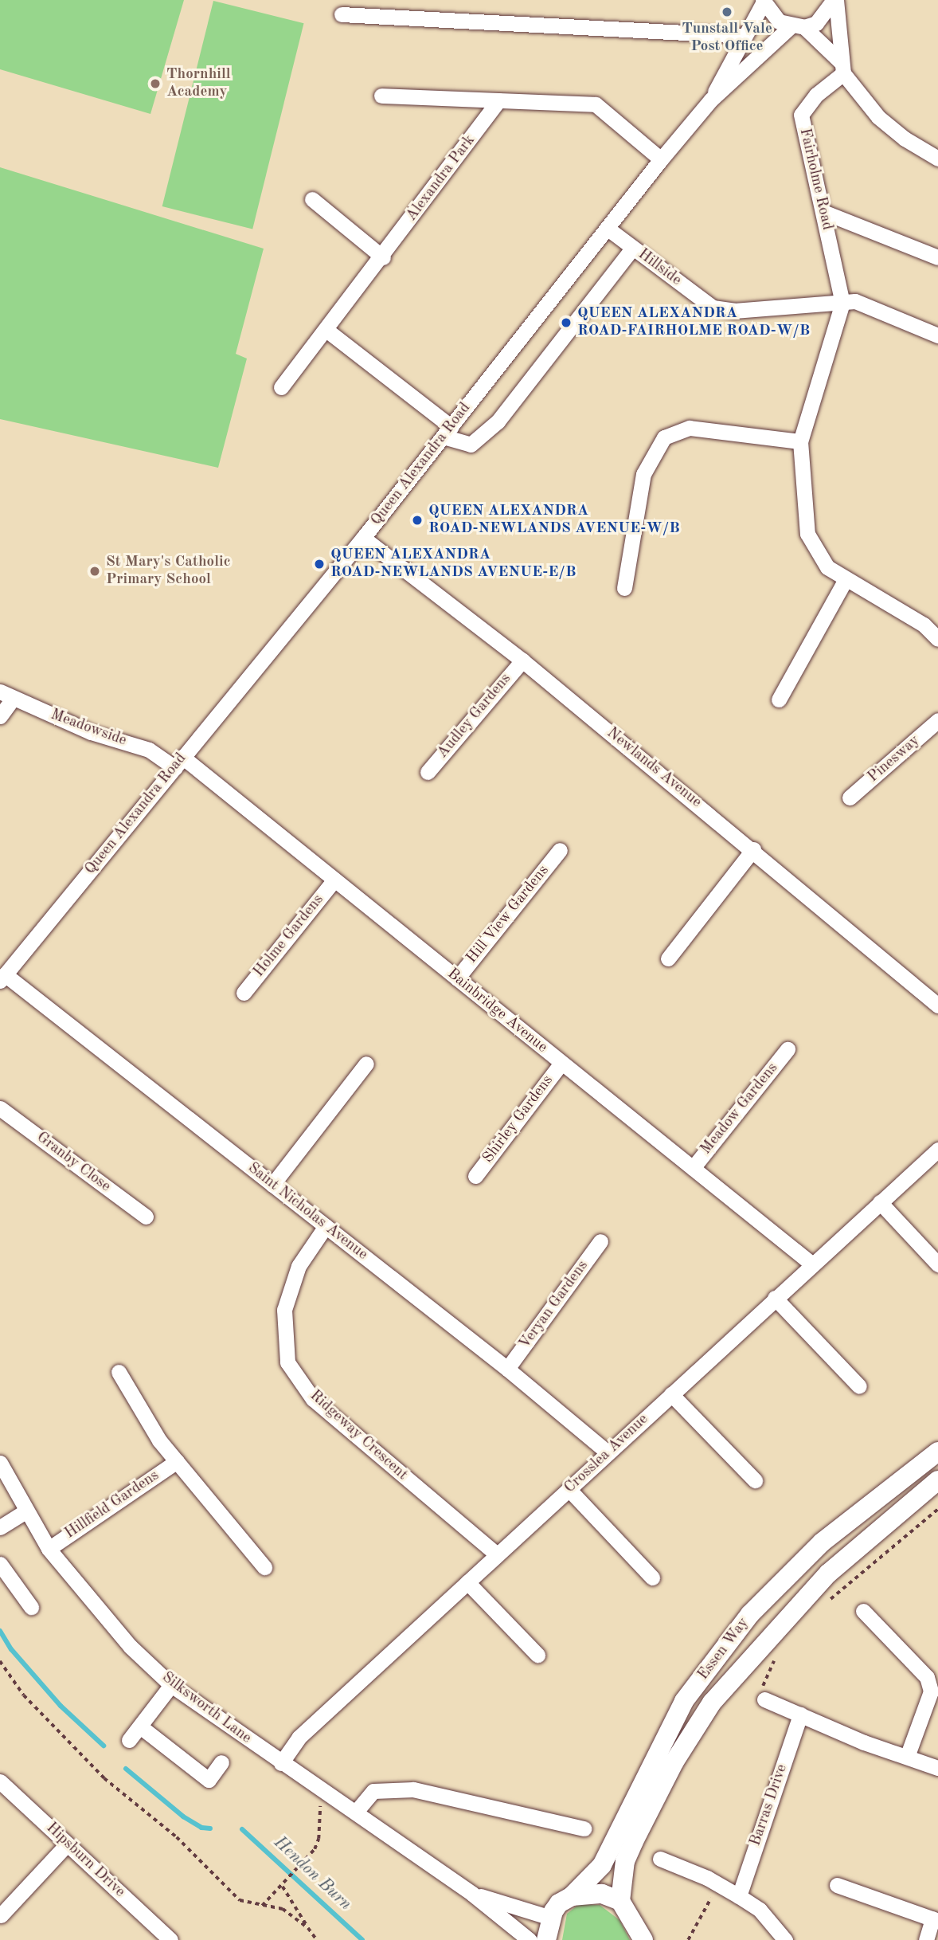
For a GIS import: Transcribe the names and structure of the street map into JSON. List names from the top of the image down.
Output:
{
  "streets": {
    "main road": ["Essen Way"],
    "street": [
      "Alexandra Park",
      "Fairholme Road",
      "Hillside",
      "Queen Alexandra Road",
      "Audley Gardens",
      "Meadowside",
      "Pinesway",
      "Newlands Avenue",
      "Hill View Gardens",
      "Holme Gardens",
      "Bainbridge Avenue",
      "Meadow Gardens",
      "Shirley Gardens",
      "Granby Close",
      "Saint Nicholas Avenue",
      "Veryan Gardens",
      "Ridgeway Crescent",
      "Crosslea Avenue",
      "Hillfield Gardens",
      "Silksworth Lane",
      "Barras Drive",
      "Hipsburn Drive"
    ]
  },
  "crossings": [
    ["Fairholme Road", "Hillside"],
    ["Hillside", "Queen Alexandra Road"],
    ["Queen Alexandra Road", "Meadowside"],
    ["Queen Alexandra Road", "Newlands Avenue"],
    ["Queen Alexandra Road", "Bainbridge Avenue"],
    ["Queen Alexandra Road", "Saint Nicholas Avenue"],
    ["Audley Gardens", "Newlands Avenue"],
    ["Meadowside", "Bainbridge Avenue"],
    ["Hill View Gardens", "Bainbridge Avenue"],
    ["Holme Gardens", "Bainbridge Avenue"],
    ["Bainbridge Avenue", "Meadow Gardens"],
    ["Bainbridge Avenue", "Shirley Gardens"],
    ["Bainbridge Avenue", "Crosslea Avenue"],
    ["Saint Nicholas Avenue", "Veryan Gardens"],
    ["Saint Nicholas Avenue", "Ridgeway Crescent"],
    ["Saint Nicholas Avenue", "Crosslea Avenue"],
    ["Ridgeway Crescent", "Crosslea Avenue"],
    ["Crosslea Avenue", "Silksworth Lane"],
    ["Hillfield Gardens", "Silksworth Lane"],
    ["Essen Way", "Silksworth Lane"]
  ],
  "water": ["Hendon Burn"],
  "places": [
    "Tunstall Vale Post Office",
    "Thornhill Academy",
    "QUEEN ALEXANDRA ROAD-FAIRHOLME ROAD-W/B",
    "QUEEN ALEXANDRA ROAD-NEWLANDS AVENUE-W/B",
    "QUEEN ALEXANDRA ROAD-NEWLANDS AVENUE-E/B",
    "St Mary's Catholic Primary School"
  ]
}
